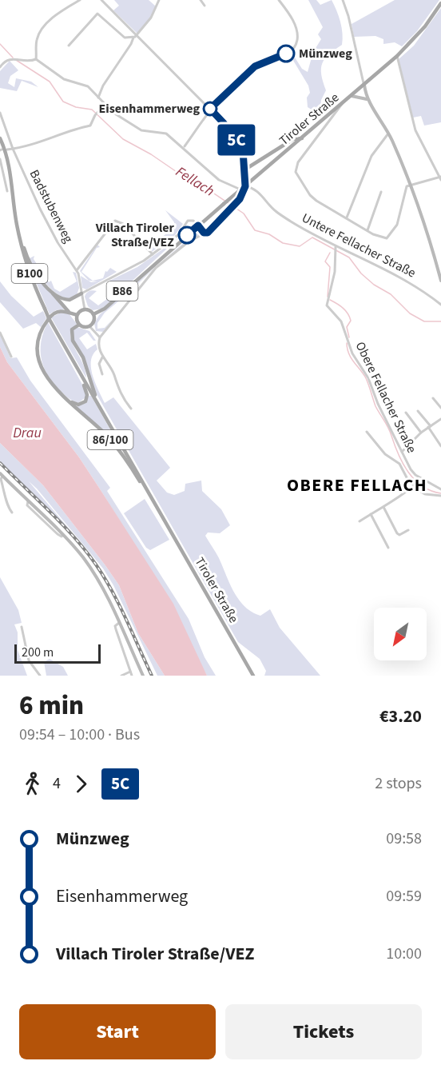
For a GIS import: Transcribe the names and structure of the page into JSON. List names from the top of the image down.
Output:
{
  "streets": {
    "main road": [
      "Tiroler Straße",
      "B100",
      "B86",
      "86/100"
    ],
    "street": ["Badstubenweg", "Untere Fellacher Straße", "Obere Fellacher Straße"]
  },
  "crossings": [
    ["Tiroler Straße", "Badstubenweg"],
    ["Tiroler Straße", "Untere Fellacher Straße"],
    ["Tiroler Straße", "B100"],
    ["Tiroler Straße", "86/100"],
    ["Untere Fellacher Straße", "Obere Fellacher Straße"],
    ["B100", "86/100"]
  ],
  "districts": ["OBERE FELLACH"],
  "water": ["Fellach", "Drau"],
  "places": ["Münzweg", "Eisenhammerweg", "Villach Tiroler Straße/VEZ"],
  "lines": ["bus line 5C"],
  "scale_bar": "200 m",
  "north": "bottom left",
  "page": {
    "on_map": "5C",
    "scale": "200 m",
    "heading": ["6 min", "09:54 – 10:00 · Bus", "€3.20"],
    "legs": ["4", "5C", "2 stops"],
    "list": [
      {
        "name": "Münzweg",
        "value": "09:58"
      },
      {
        "name": "Eisenhammerweg",
        "value": "09:59"
      },
      {
        "name": "Villach Tiroler Straße/VEZ",
        "value": "10:00"
      }
    ],
    "buttons": ["Start", "Tickets"]
  }
}
